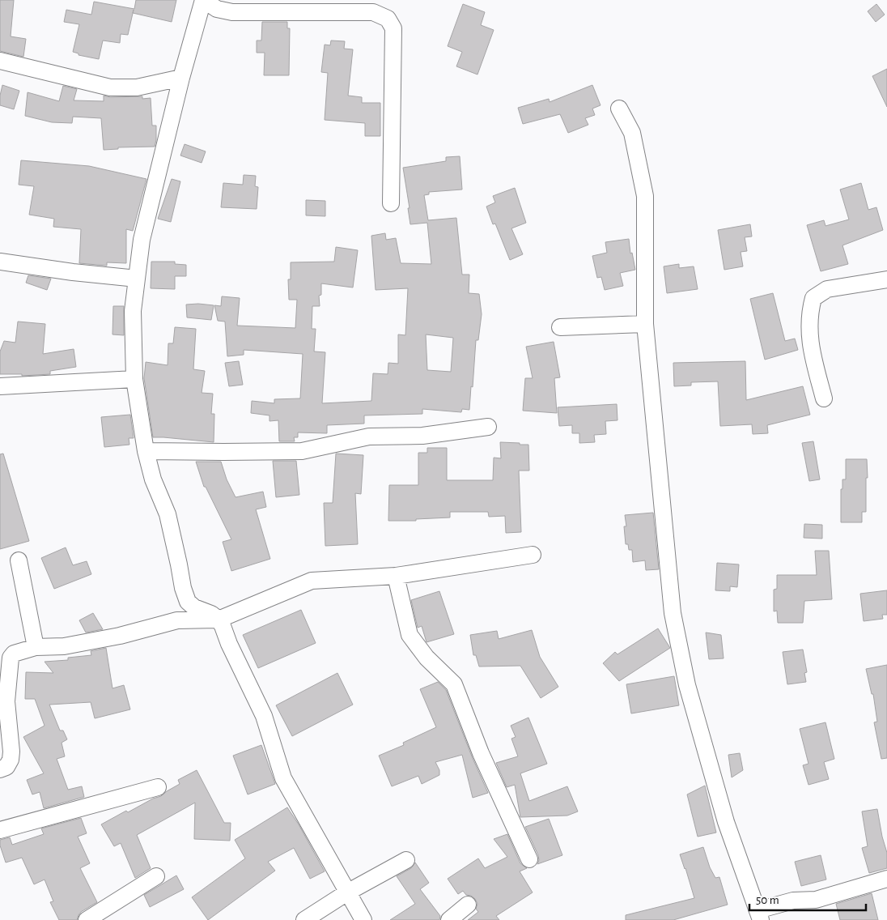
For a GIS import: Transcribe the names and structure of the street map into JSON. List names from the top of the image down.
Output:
{
  "scale_bar": "50 m"
}
